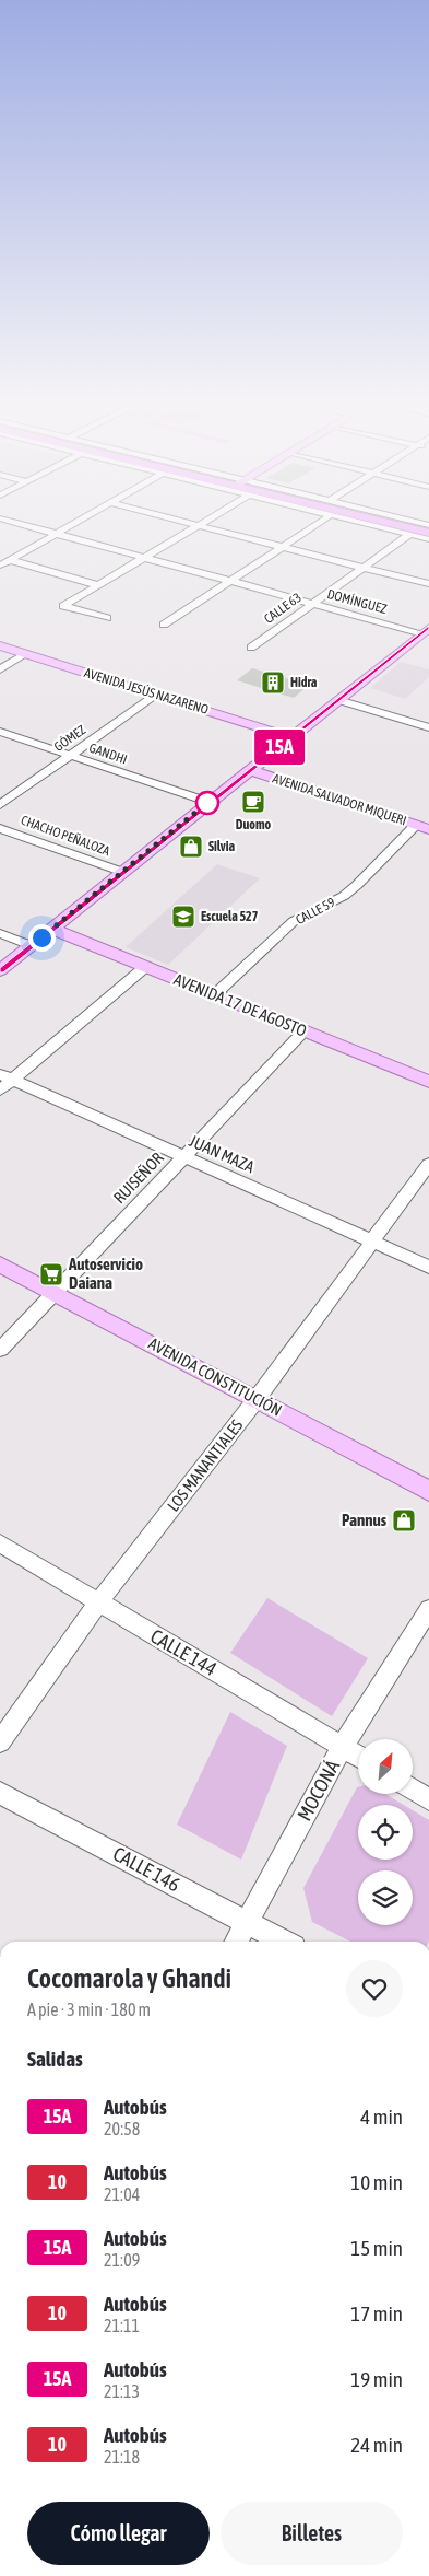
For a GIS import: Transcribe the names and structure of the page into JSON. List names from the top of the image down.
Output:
{
  "streets": {
    "main road": [
      "AVENIDA JESÚS NAZARENO",
      "AVENIDA SALVADOR MIQUERI",
      "AVENIDA 17 DE AGOSTO",
      "AVENIDA CONSTITUCIÓN"
    ],
    "street": [
      "DOMÍNGUEZ",
      "CALLE 63",
      "GÓMEZ",
      "GANDHI",
      "CHACHO PEÑALOZA",
      "CALLE 59",
      "JUAN MAZA",
      "RUISEÑOR",
      "LOS MANANTIALES",
      "CALLE 144",
      "MOCONÁ",
      "CALLE 146"
    ]
  },
  "crossings": [
    ["DOMÍNGUEZ", "CALLE 63"],
    ["AVENIDA JESÚS NAZARENO", "GÓMEZ"],
    ["GÓMEZ", "GANDHI"],
    ["AVENIDA SALVADOR MIQUERI", "CALLE 59"],
    ["CALLE 59", "AVENIDA 17 DE AGOSTO"],
    ["AVENIDA 17 DE AGOSTO", "RUISEÑOR"],
    ["JUAN MAZA", "RUISEÑOR"],
    ["JUAN MAZA", "LOS MANANTIALES"],
    ["RUISEÑOR", "AVENIDA CONSTITUCIÓN"],
    ["AVENIDA CONSTITUCIÓN", "LOS MANANTIALES"],
    ["LOS MANANTIALES", "CALLE 144"],
    ["CALLE 144", "MOCONÁ"],
    ["MOCONÁ", "CALLE 146"]
  ],
  "places": {
    "building": ["Hidra"],
    "cafe": ["Duomo"],
    "shop": ["Silvia", "Pannus"],
    "school or university": ["Escuela 527"],
    "supermarket": ["Autoservicio Daiana"]
  },
  "lines": ["bus line 15A"],
  "north": "top right",
  "page": {
    "on_map": "15A",
    "heading": [
      ["Cocomarola y Ghandi", "A pie · 3 min · 180 m"],
      "Salidas"
    ],
    "list": [
      {
        "mark": "15A",
        "name": "Autobús",
        "note": "20:58",
        "value": "4 min"
      },
      {
        "mark": "10",
        "name": "Autobús",
        "note": "21:04",
        "value": "10 min"
      },
      {
        "mark": "15A",
        "name": "Autobús",
        "note": "21:09",
        "value": "15 min"
      },
      {
        "mark": "10",
        "name": "Autobús",
        "note": "21:11",
        "value": "17 min"
      },
      {
        "mark": "15A",
        "name": "Autobús",
        "note": "21:13",
        "value": "19 min"
      },
      {
        "mark": "10",
        "name": "Autobús",
        "note": "21:18",
        "value": "24 min"
      }
    ],
    "buttons": ["Cómo llegar", "Billetes"]
  }
}
